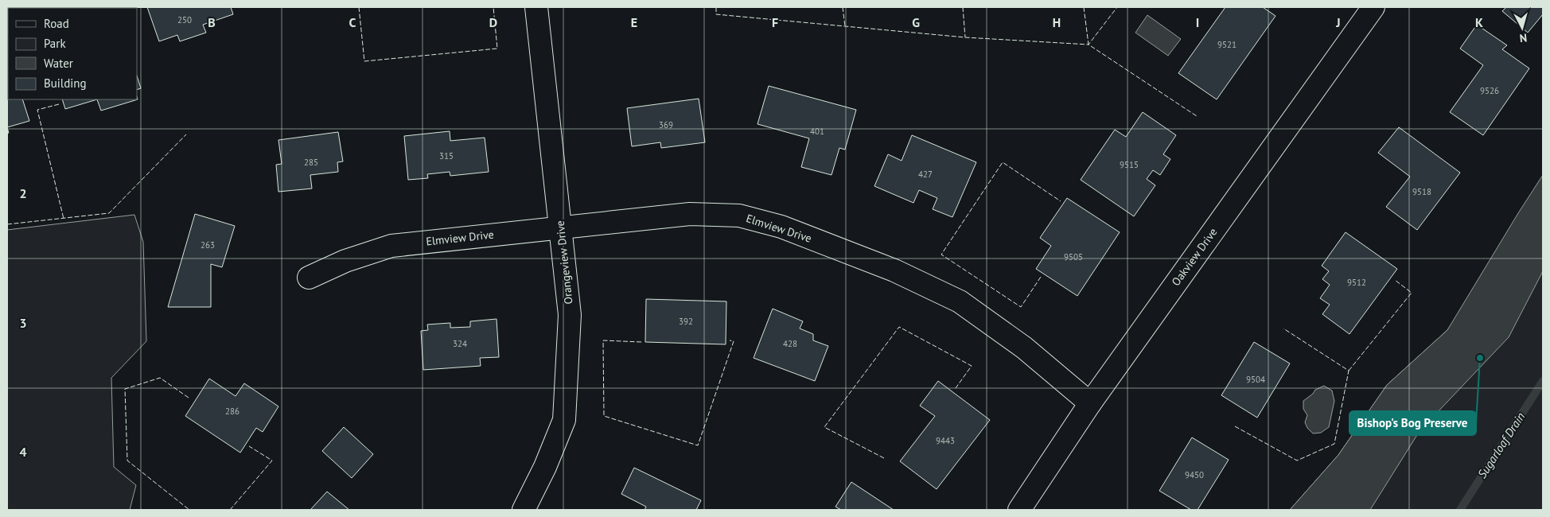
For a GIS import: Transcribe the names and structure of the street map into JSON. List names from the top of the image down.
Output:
{
  "streets": {
    "street": ["Elmview Drive", "Oakview Drive", "Orangeview Drive"]
  },
  "crossings": [
    ["Elmview Drive", "Oakview Drive"],
    ["Elmview Drive", "Orangeview Drive"]
  ],
  "water": ["Sugarloaf Drain"],
  "places": ["Bishop's Bog Preserve"],
  "house_numbers": [
    "250",
    "9521",
    "9526",
    "369",
    "401",
    "315",
    "285",
    "9515",
    "427",
    "9518",
    "263",
    "9505",
    "9512",
    "392",
    "324",
    "428",
    "9504",
    "286",
    "9443",
    "9450"
  ],
  "legend": [
    "Road",
    "Park",
    "Water",
    "Building"
  ],
  "north": "bottom",
  "grid": {
    "columns": [
      "B",
      "C",
      "D",
      "E",
      "F",
      "G",
      "H",
      "I",
      "J",
      "K"
    ],
    "rows": ["2", "3", "4"]
  }
}
